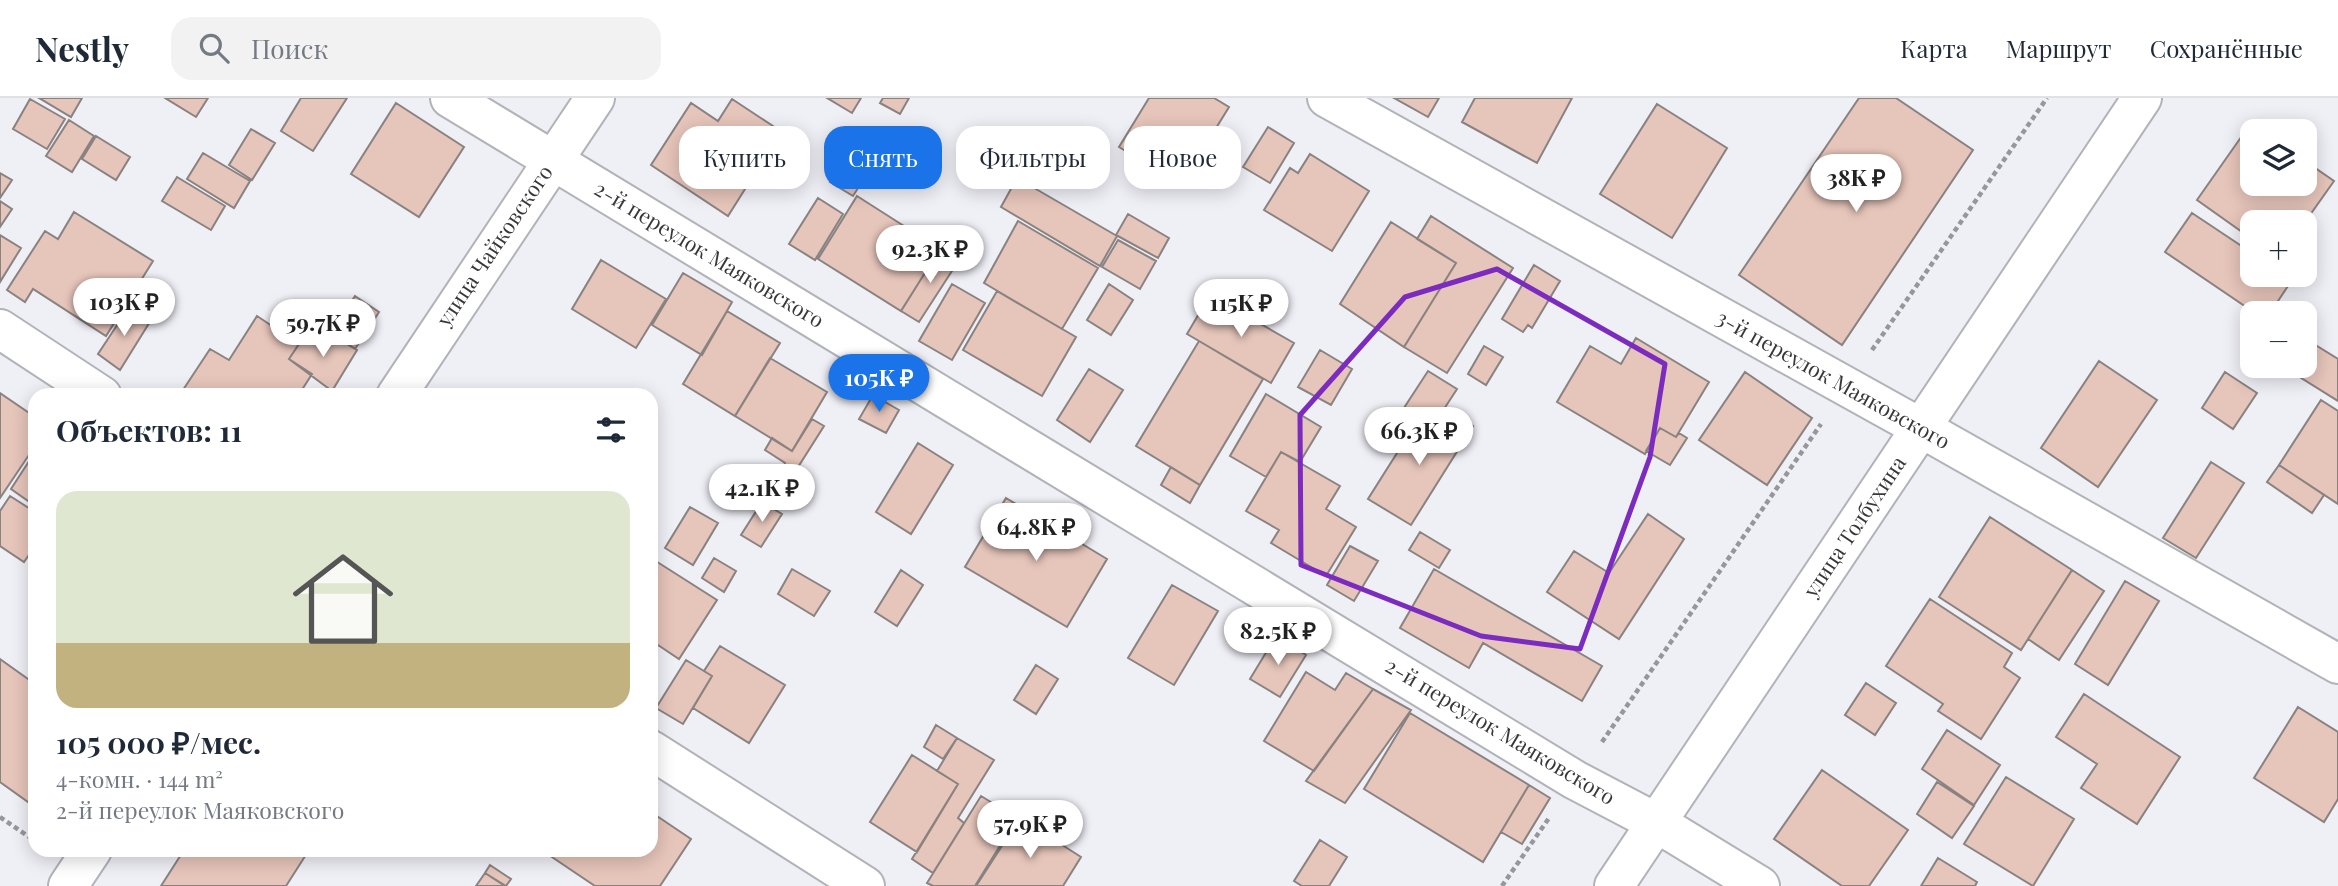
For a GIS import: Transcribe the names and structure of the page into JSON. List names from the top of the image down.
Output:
{
  "streets": {
    "street": [
      "улица Чайковского",
      "2-й переулок Маяковского",
      "3-й переулок Маяковского",
      "улица Толбухина"
    ]
  },
  "crossings": [
    ["улица Чайковского", "2-й переулок Маяковского"],
    ["2-й переулок Маяковского", "улица Толбухина"],
    ["3-й переулок Маяковского", "улица Толбухина"]
  ],
  "page": {
    "header": "Nestly",
    "search": "Поиск",
    "nav": ["Карта", "Маршрут", "Сохранённые"],
    "map_buttons": ["+", "−"],
    "chip": [
      "Купить",
      "Снять",
      "Фильтры",
      "Новое"
    ],
    "price": [
      "38K ₽",
      "92.3K ₽",
      "103K ₽",
      "115K ₽",
      "59.7K ₽",
      "105K ₽",
      "66.3K ₽",
      "42.1K ₽",
      "64.8K ₽",
      "82.5K ₽",
      "57.9K ₽"
    ],
    "heading": "Объектов: 11",
    "list": [
      {
        "name": "105 000 ₽/мес.",
        "note": "4-комн. · 144 m² · 2-й переулок Маяковского"
      }
    ]
  }
}
